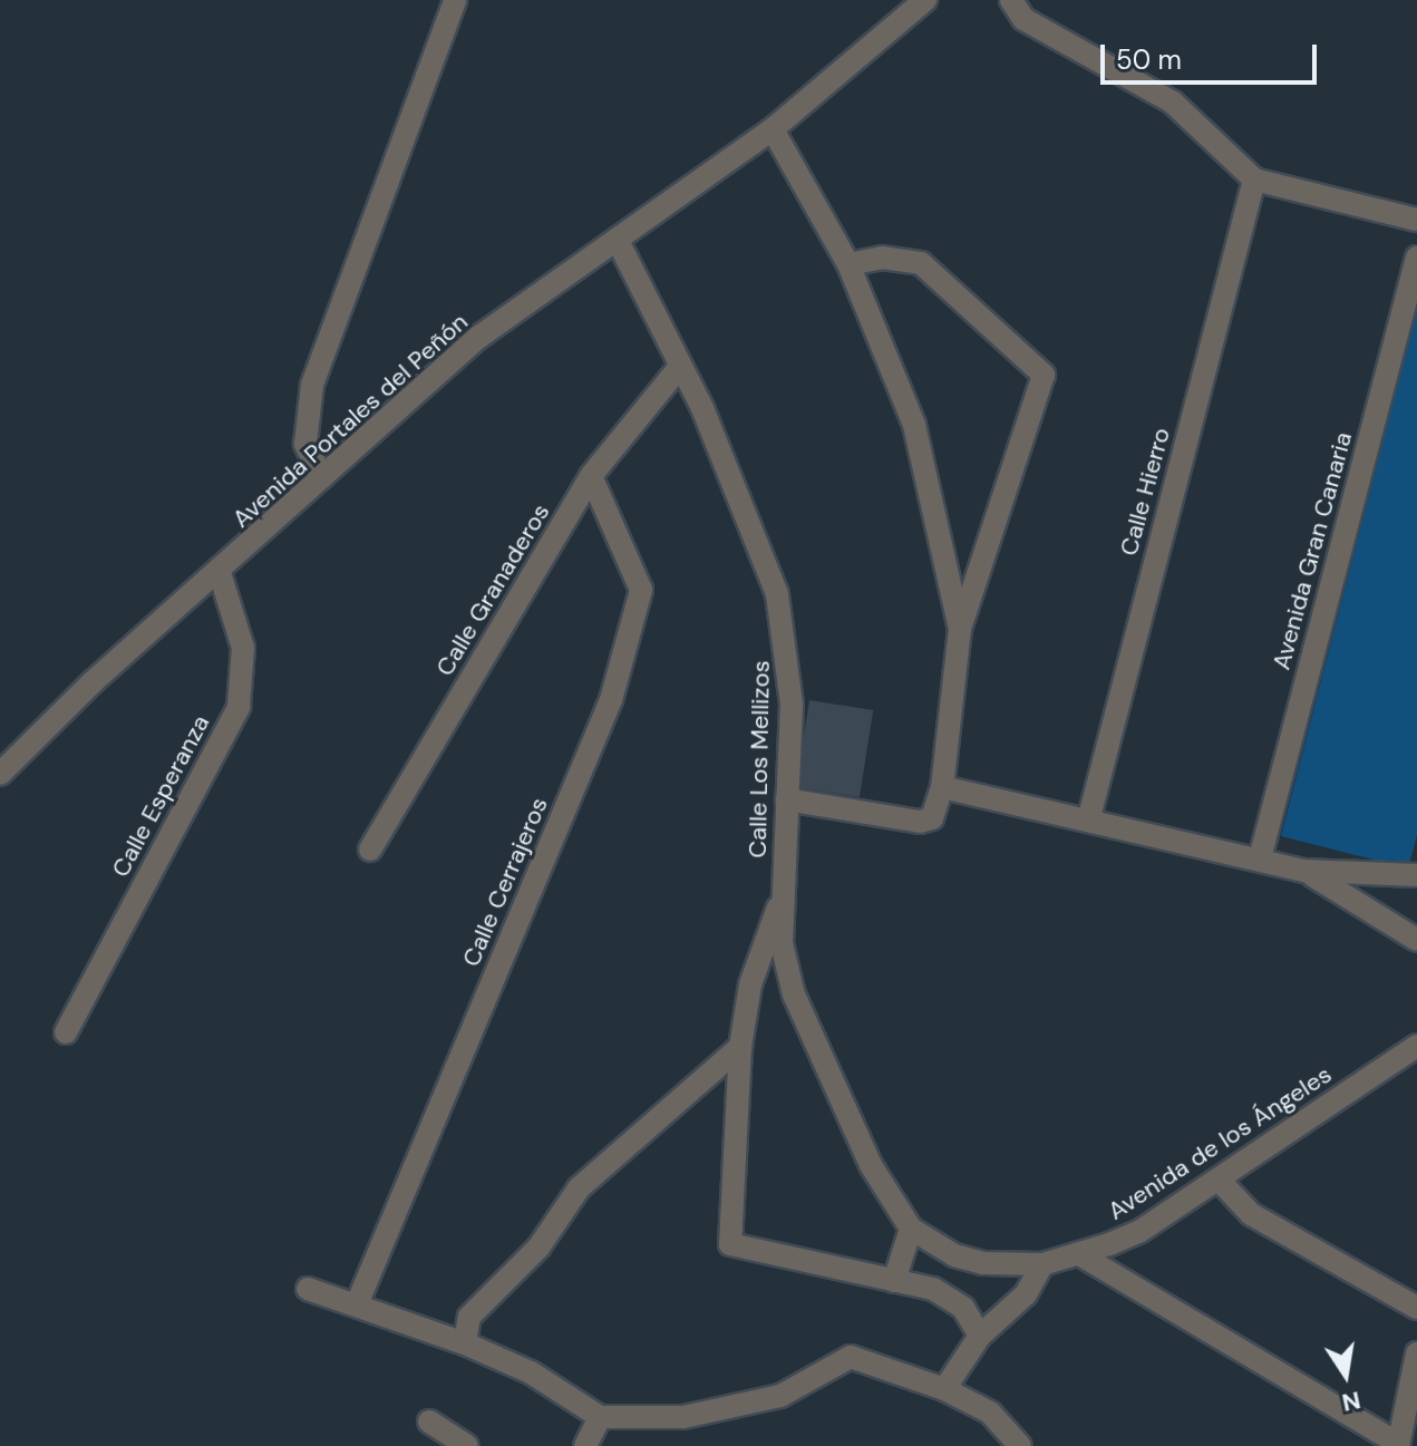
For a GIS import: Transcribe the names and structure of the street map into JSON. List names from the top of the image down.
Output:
{
  "streets": {
    "street": [
      "Avenida Portales del Peñón",
      "Calle Hierro",
      "Avenida Gran Canaria",
      "Calle Granaderos",
      "Calle Los Mellizos",
      "Calle Esperanza",
      "Calle Cerrajeros",
      "Avenida de los Ángeles"
    ]
  },
  "crossings": [
    ["Avenida Portales del Peñón", "Calle Los Mellizos"],
    ["Avenida Portales del Peñón", "Calle Esperanza"],
    ["Calle Granaderos", "Calle Los Mellizos"],
    ["Calle Granaderos", "Calle Cerrajeros"],
    ["Calle Los Mellizos", "Avenida de los Ángeles"]
  ],
  "scale_bar": "50 m",
  "north": "bottom"
}
